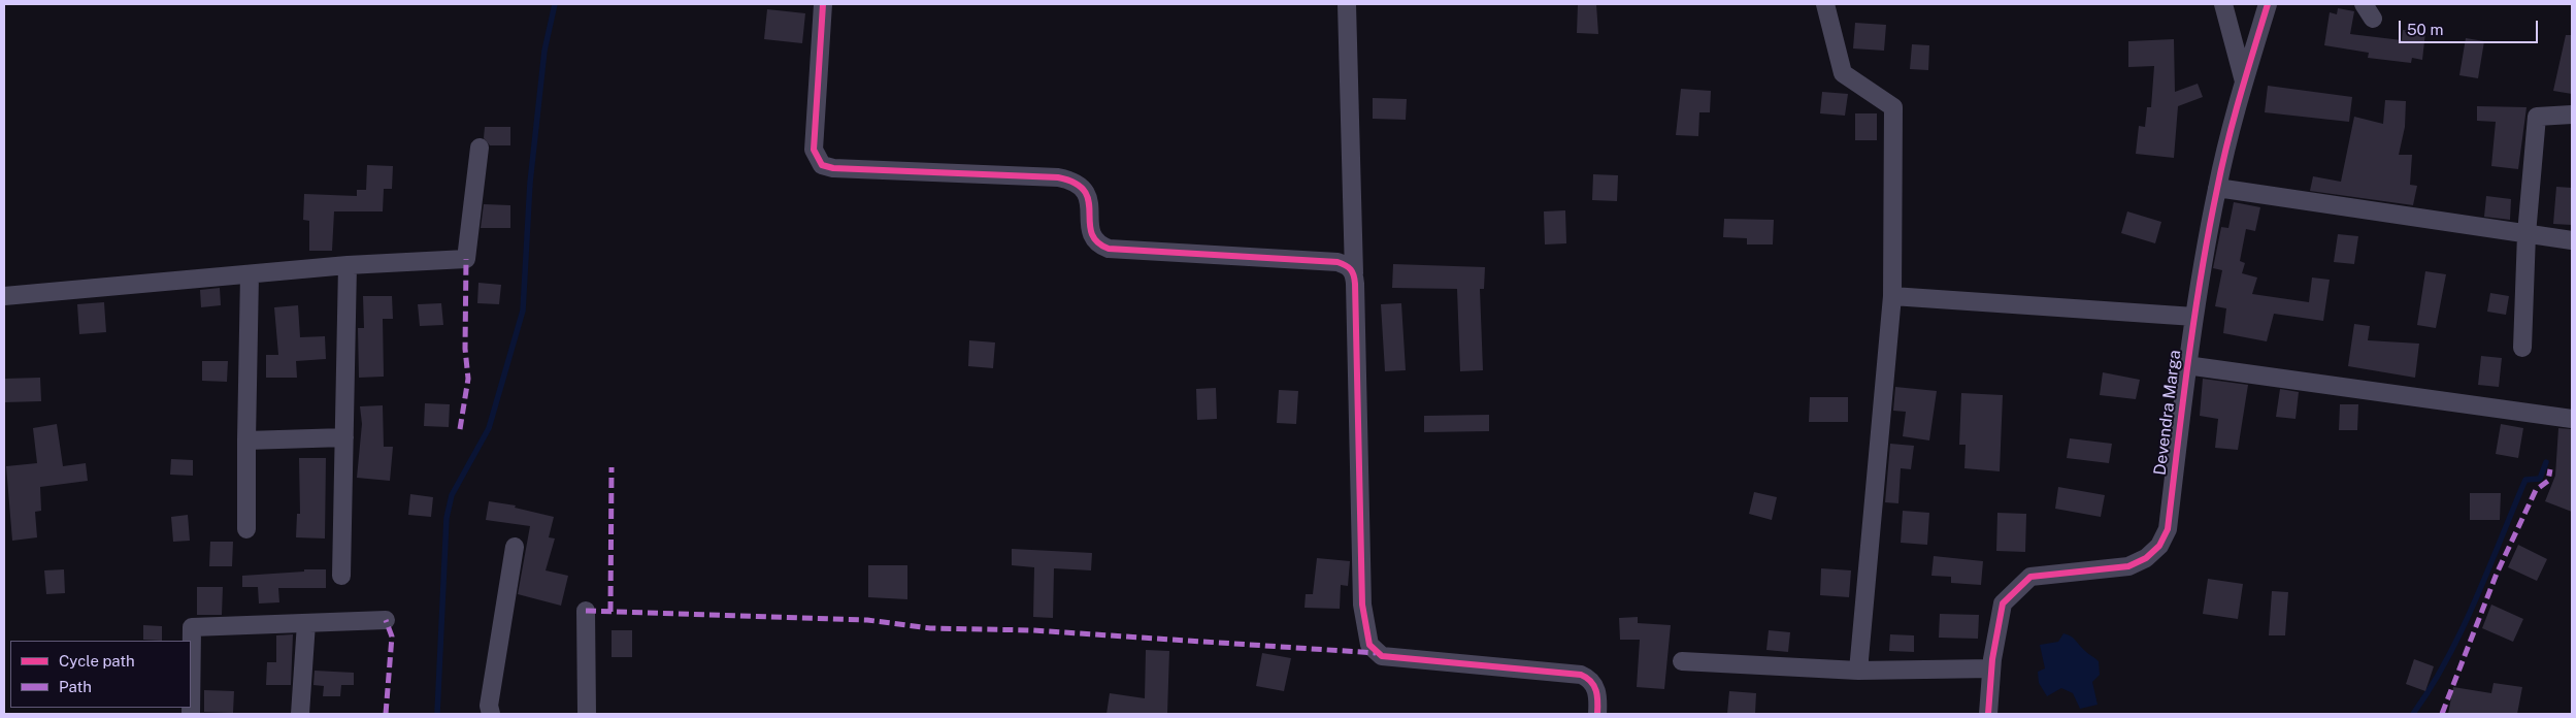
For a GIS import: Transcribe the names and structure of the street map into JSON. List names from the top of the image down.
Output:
{
  "streets": {
    "street": ["Devendra Marga"]
  },
  "legend": ["Cycle path", "Path"],
  "scale_bar": "50 m"
}
